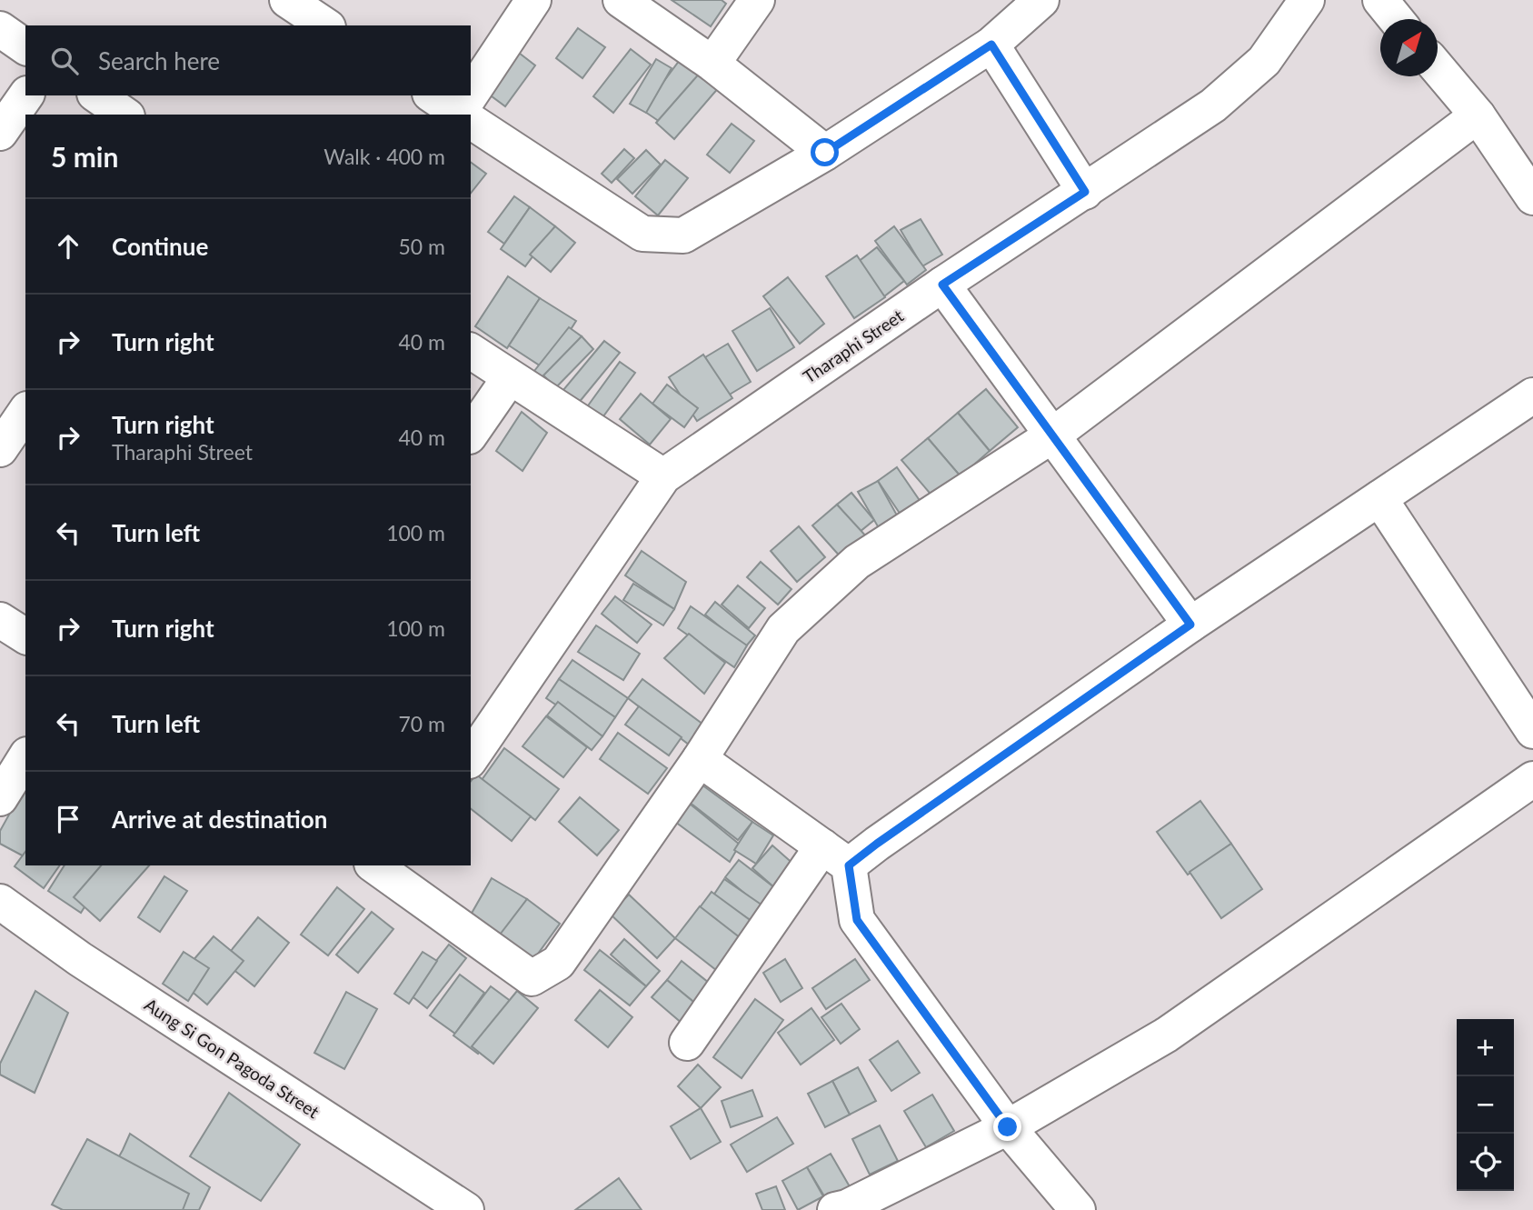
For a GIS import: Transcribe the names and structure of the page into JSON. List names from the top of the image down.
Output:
{
  "streets": {
    "street": ["Tharaphi Street", "Aung Si Gon Pagoda Street"]
  },
  "north": "top right",
  "page": {
    "search": "Search here",
    "heading": ["5 min", "Walk · 400 m"],
    "list": [
      ["Continue", "50 m"],
      ["Turn right", "40 m"],
      ["Turn right", "Tharaphi Street", "40 m"],
      ["Turn left", "100 m"],
      ["Turn right", "100 m"],
      ["Turn left", "70 m"],
      "Arrive at destination"
    ],
    "map_buttons": ["+", "−"]
  }
}
